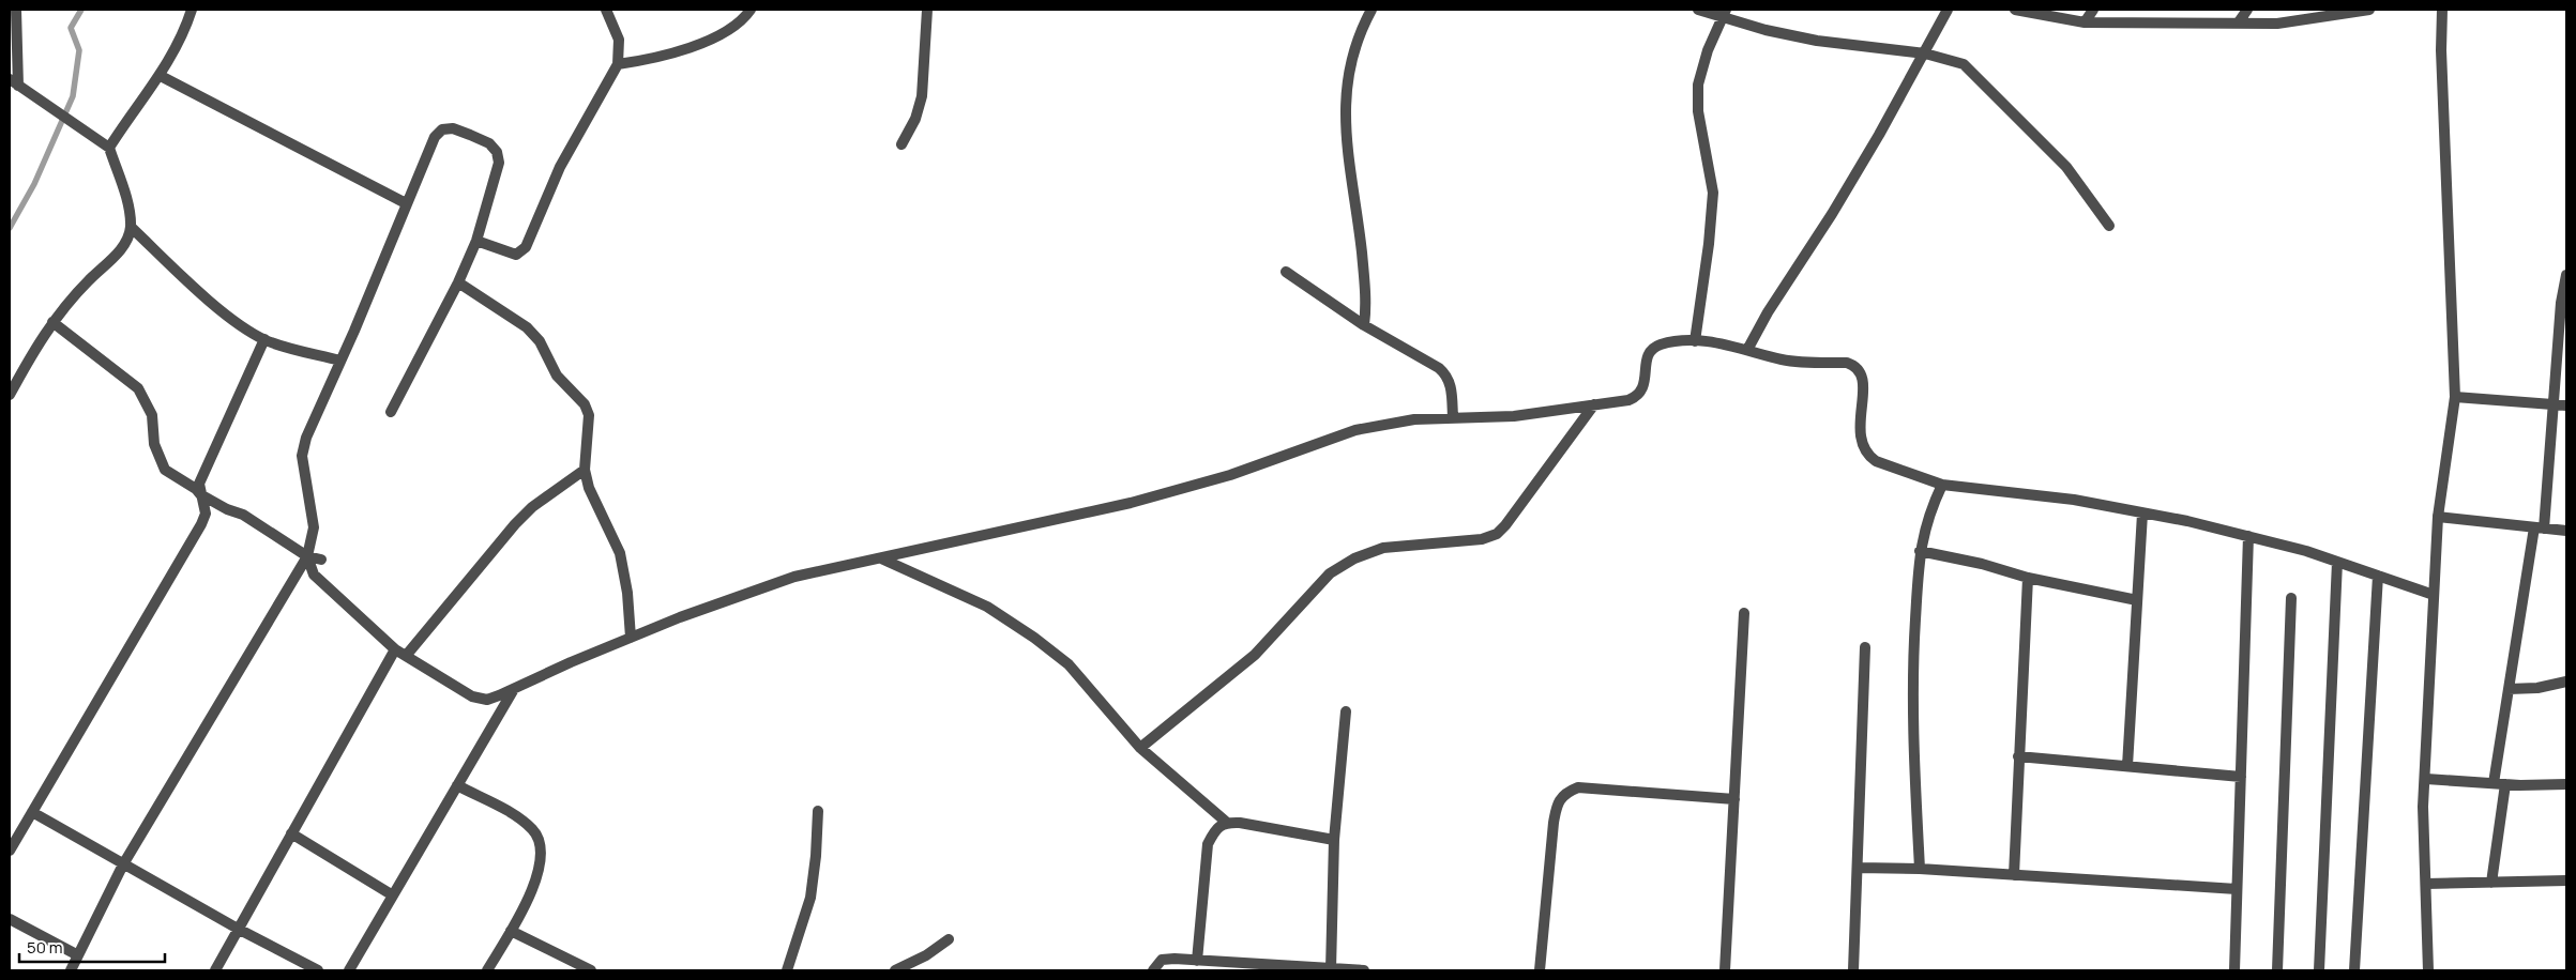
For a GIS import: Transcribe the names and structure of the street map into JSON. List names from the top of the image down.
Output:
{
  "scale_bar": "50 m"
}
